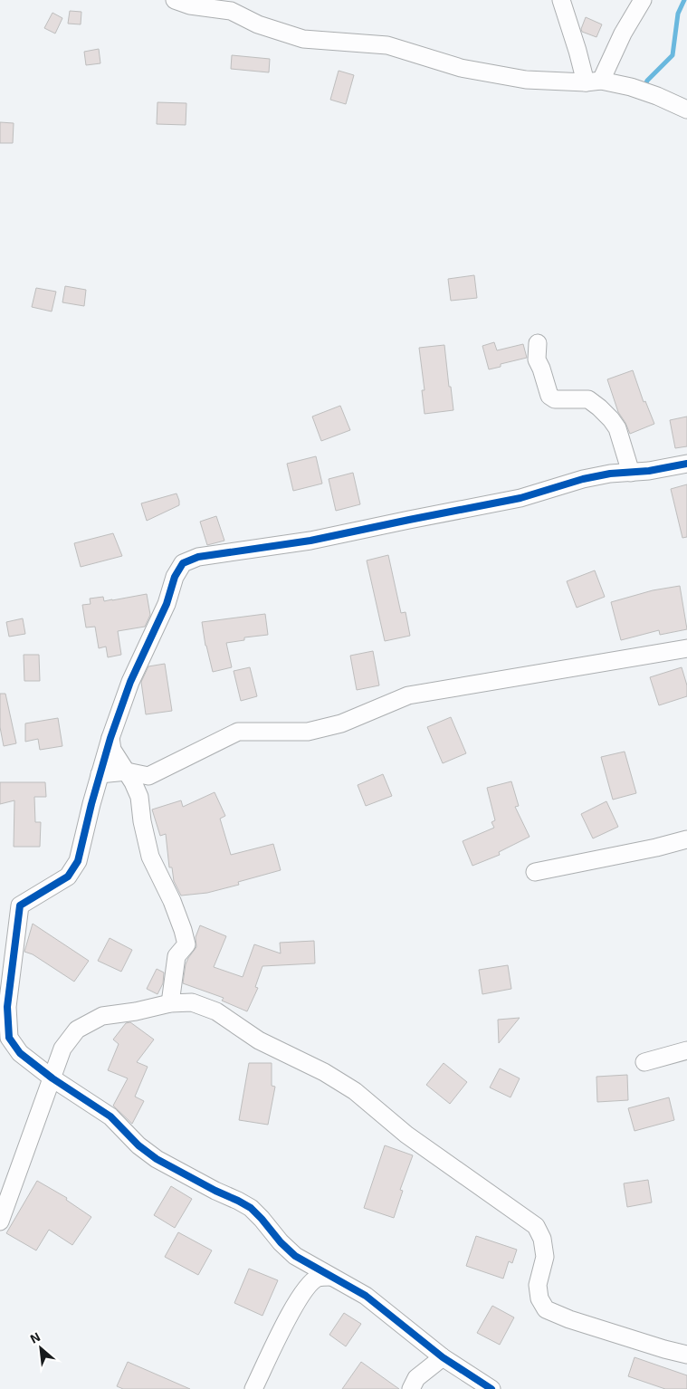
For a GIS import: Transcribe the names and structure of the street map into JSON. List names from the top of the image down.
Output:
{
  "north": "top left"
}
